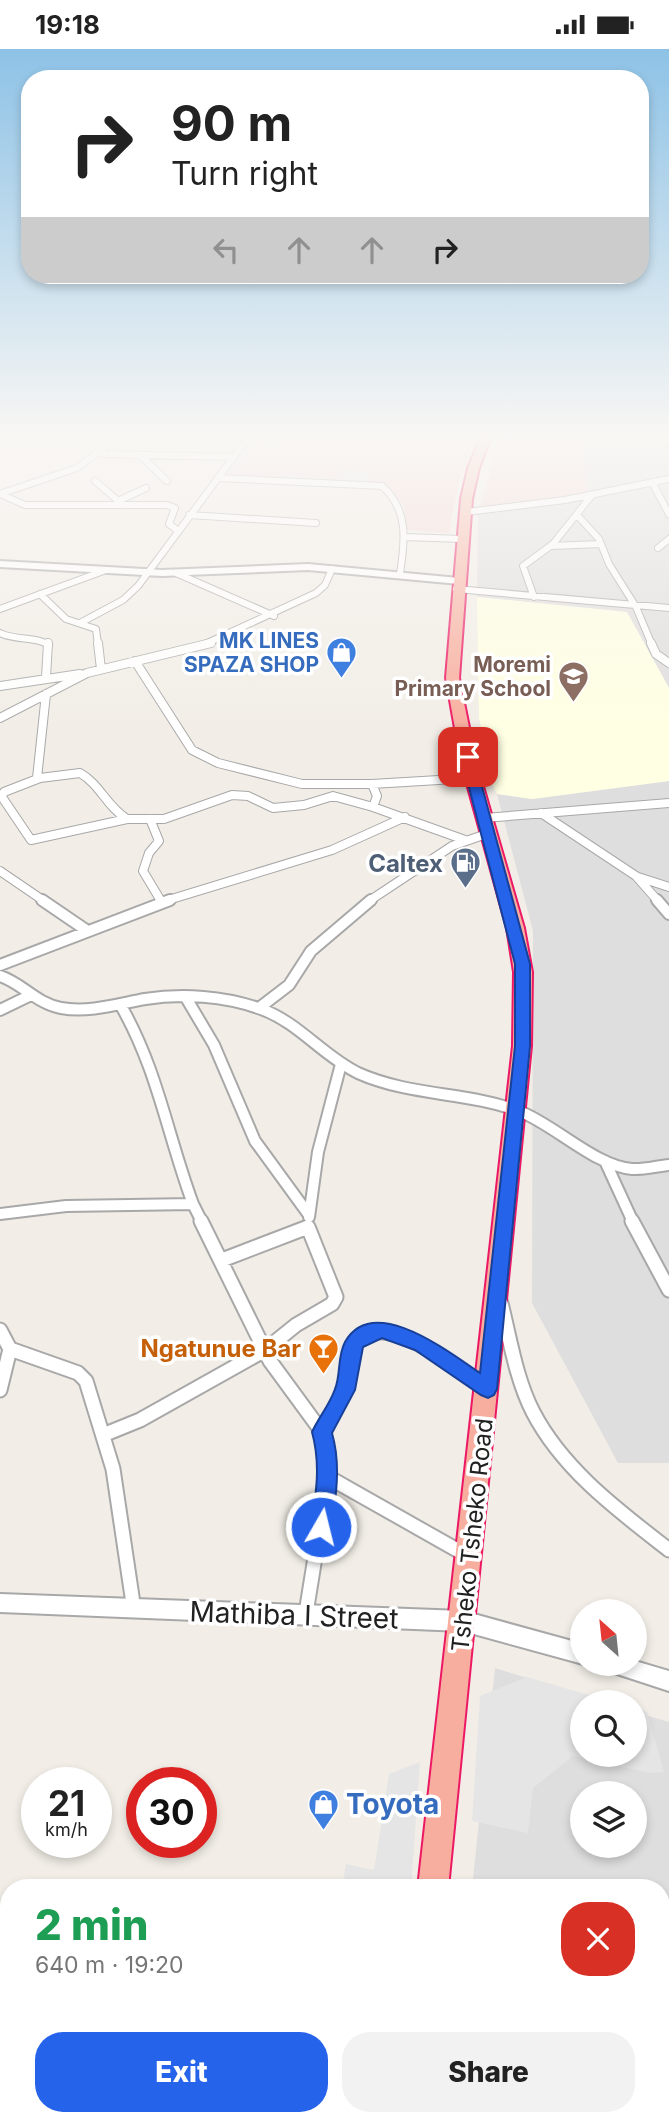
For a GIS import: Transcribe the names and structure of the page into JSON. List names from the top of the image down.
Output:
{
  "streets": {
    "highway": ["Tsheko Tsheko Road"],
    "street": ["Mathiba I Street"]
  },
  "crossings": [
    ["Tsheko Tsheko Road", "Mathiba I Street"]
  ],
  "places": {
    "shop": ["MK LINES SPAZA SHOP", "Toyota"],
    "school or university": ["Moremi Primary School"],
    "fuel station": ["Caltex"],
    "bar": ["Ngatunue Bar"]
  },
  "north": "top left",
  "page": {
    "status": "19:18",
    "turn": ["90 m", "Turn right"],
    "speed": "21 km/h",
    "limit": "30",
    "heading": ["2 min", "640 m · 19:20"],
    "buttons": ["Exit", "Share"]
  }
}
